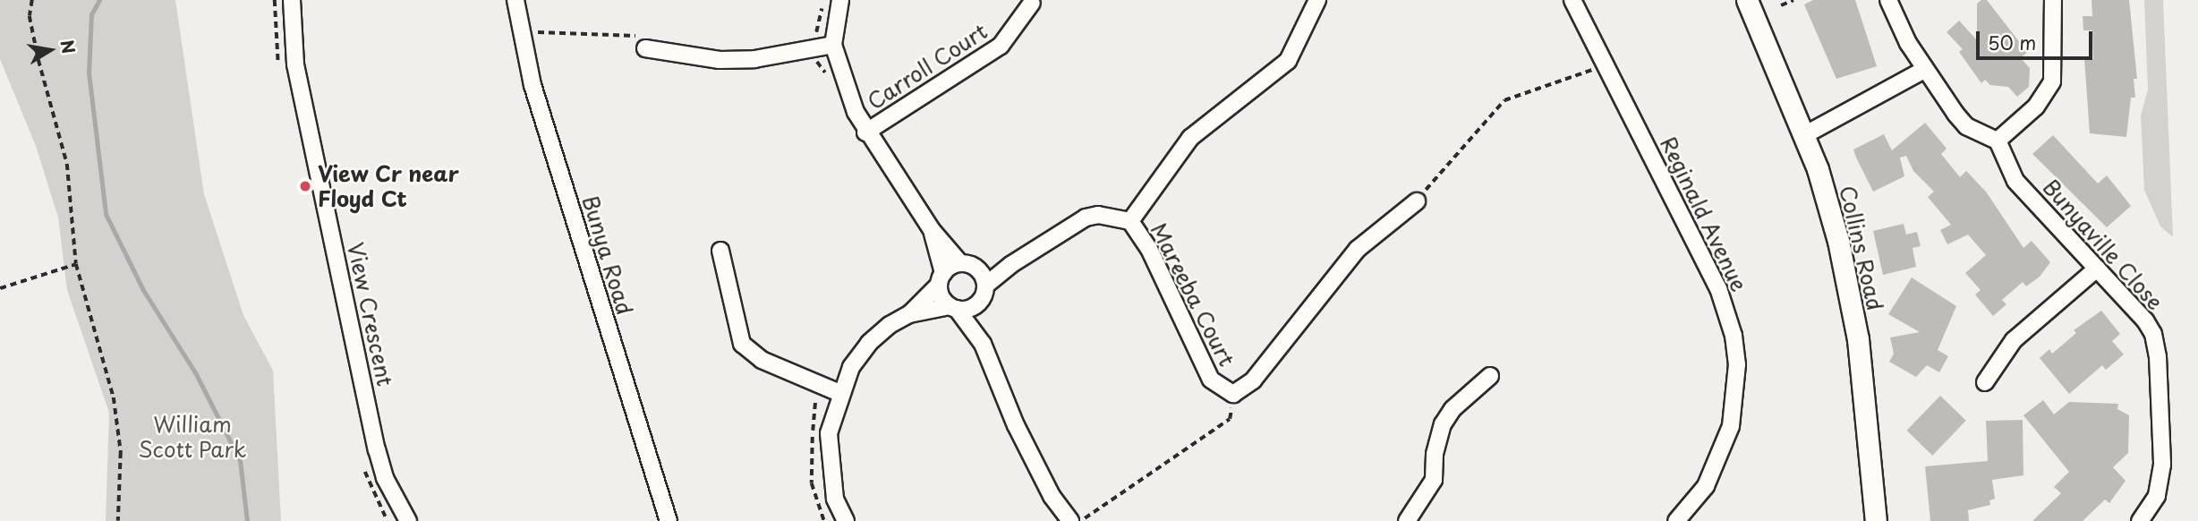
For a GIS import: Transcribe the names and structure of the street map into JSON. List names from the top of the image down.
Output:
{
  "streets": {
    "main road": ["Collins Road"],
    "street": [
      "Carroll Court",
      "Reginald Avenue",
      "Bunyaville Close",
      "Bunya Road",
      "Mareeba Court",
      "View Crescent"
    ]
  },
  "parks": ["William Scott Park"],
  "places": ["View Cr near Floyd Ct"],
  "scale_bar": "50 m",
  "north": "right"
}
